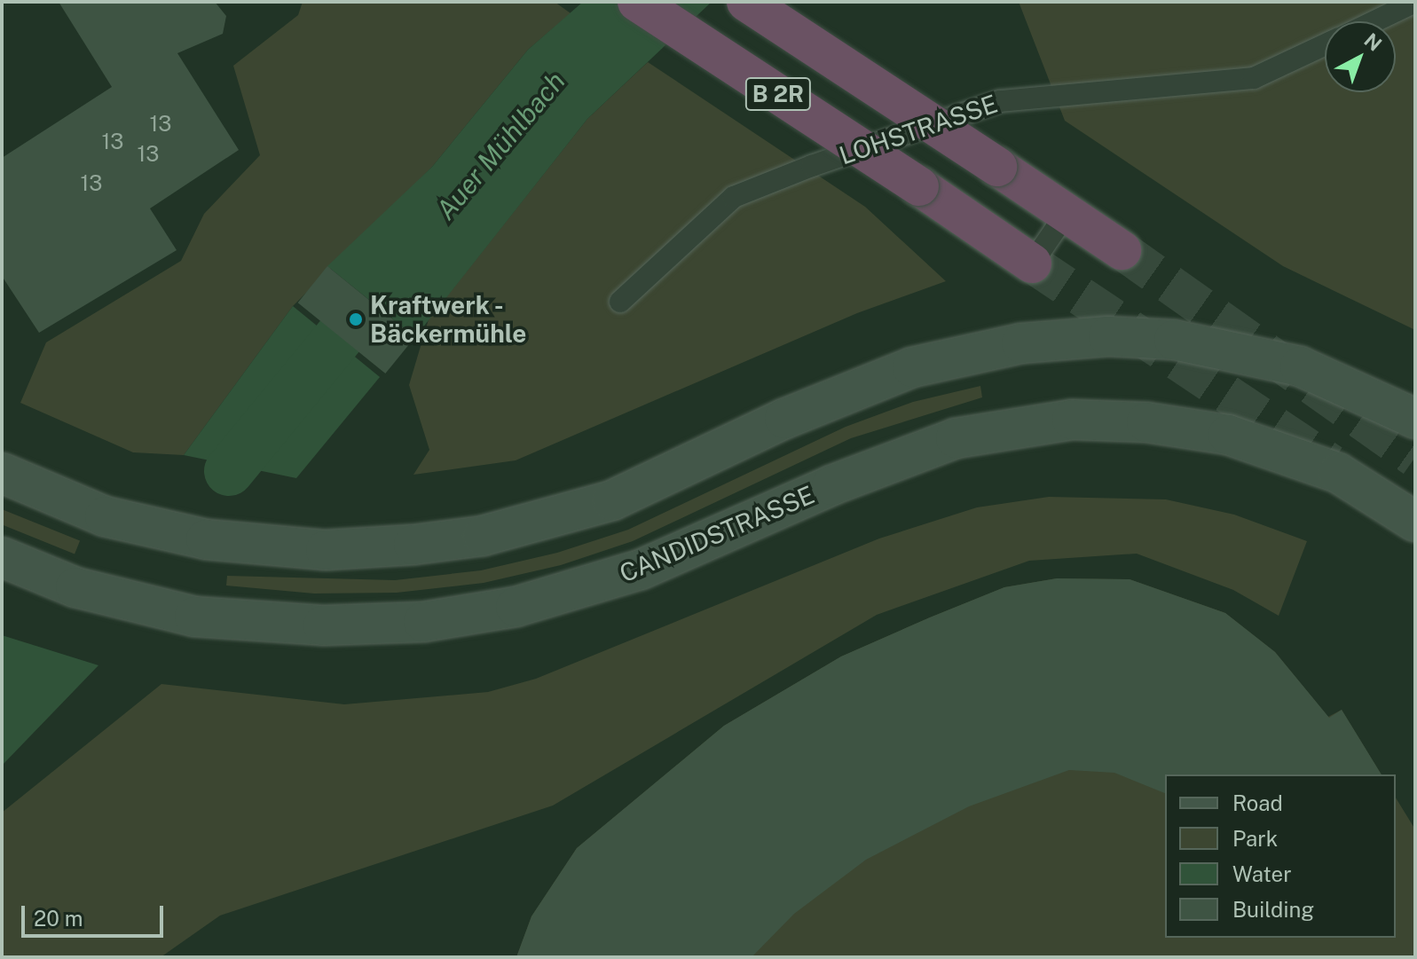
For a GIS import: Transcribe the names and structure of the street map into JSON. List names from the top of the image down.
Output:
{
  "streets": {
    "highway": ["B 2R"],
    "main road": ["CANDIDSTRASSE"],
    "lane": ["LOHSTRASSE"]
  },
  "water": ["Auer Mühlbach"],
  "places": ["Kraftwerk - Bäckermühle"],
  "house_numbers": [
    "13",
    "13",
    "13",
    "13"
  ],
  "legend": [
    "Road",
    "Park",
    "Water",
    "Building"
  ],
  "scale_bar": "20 m",
  "north": "top right"
}
